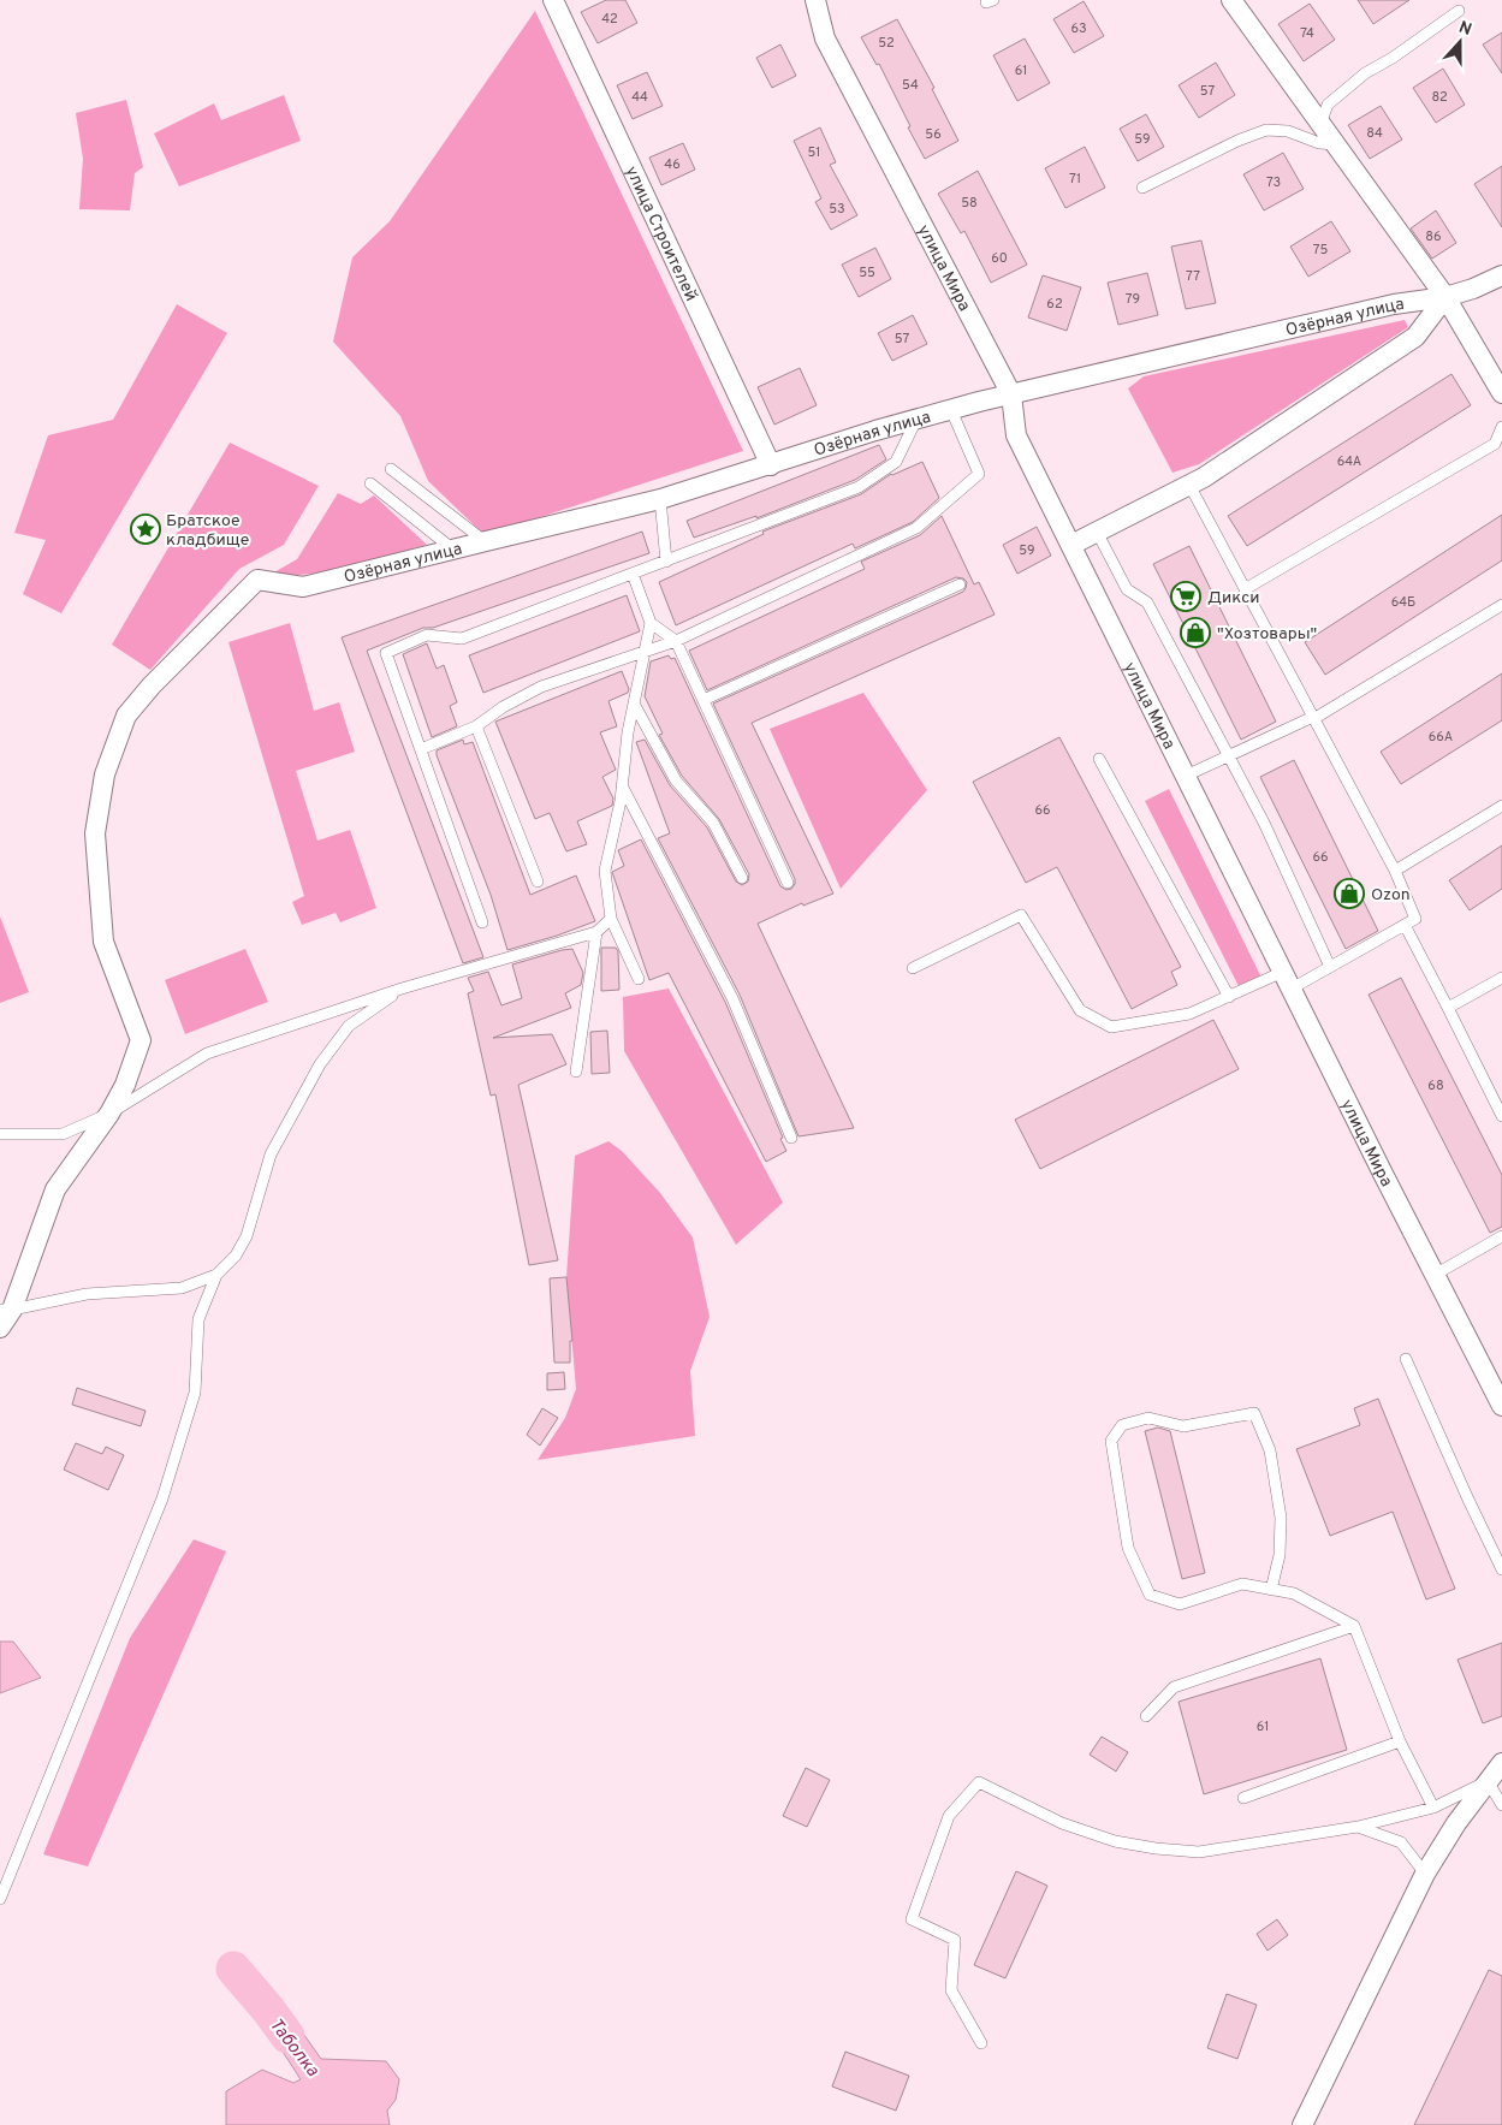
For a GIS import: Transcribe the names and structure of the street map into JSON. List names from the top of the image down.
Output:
{
  "streets": {
    "street": ["улица Строителей", "улица Мира", "Озёрная улица"]
  },
  "crossings": [
    ["улица Строителей", "Озёрная улица"],
    ["улица Мира", "Озёрная улица"]
  ],
  "water": ["Таболка"],
  "places": {
    "place": ["Братское кладбище"],
    "supermarket": ["Дикси"],
    "shop": ["\"Хозтовары\"", "Ozon"]
  },
  "house_numbers": [
    "42",
    "63",
    "74",
    "52",
    "61",
    "54",
    "57",
    "44",
    "82",
    "84",
    "56",
    "59",
    "51",
    "46",
    "71",
    "73",
    "58",
    "53",
    "86",
    "75",
    "60",
    "55",
    "77",
    "79",
    "62",
    "57",
    "64А",
    "59",
    "64Б",
    "66А",
    "66",
    "66",
    "68",
    "61"
  ],
  "north": "top"
}
